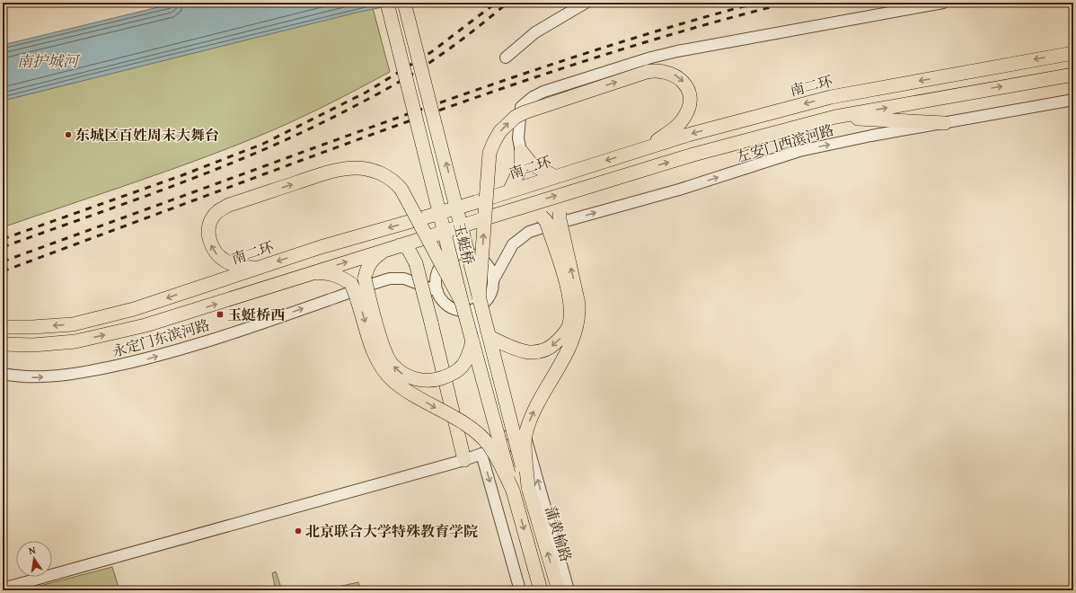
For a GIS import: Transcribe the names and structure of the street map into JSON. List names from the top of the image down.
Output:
{
  "streets": {
    "main road": ["南二环", "玉蜓桥", "蒲黄榆路"],
    "street": ["左安门西滨河路", "永定门东滨河路"]
  },
  "crossings": [
    ["玉蜓桥", "蒲黄榆路"]
  ],
  "one_way": ["左安门西滨河路", "永定门东滨河路"],
  "water": ["南护城河"],
  "places": {
    "other": ["东城区百姓周末大舞台", "北京联合大学特殊教育学院"],
    "transit": ["玉蜓桥西"]
  },
  "north": "top"
}
